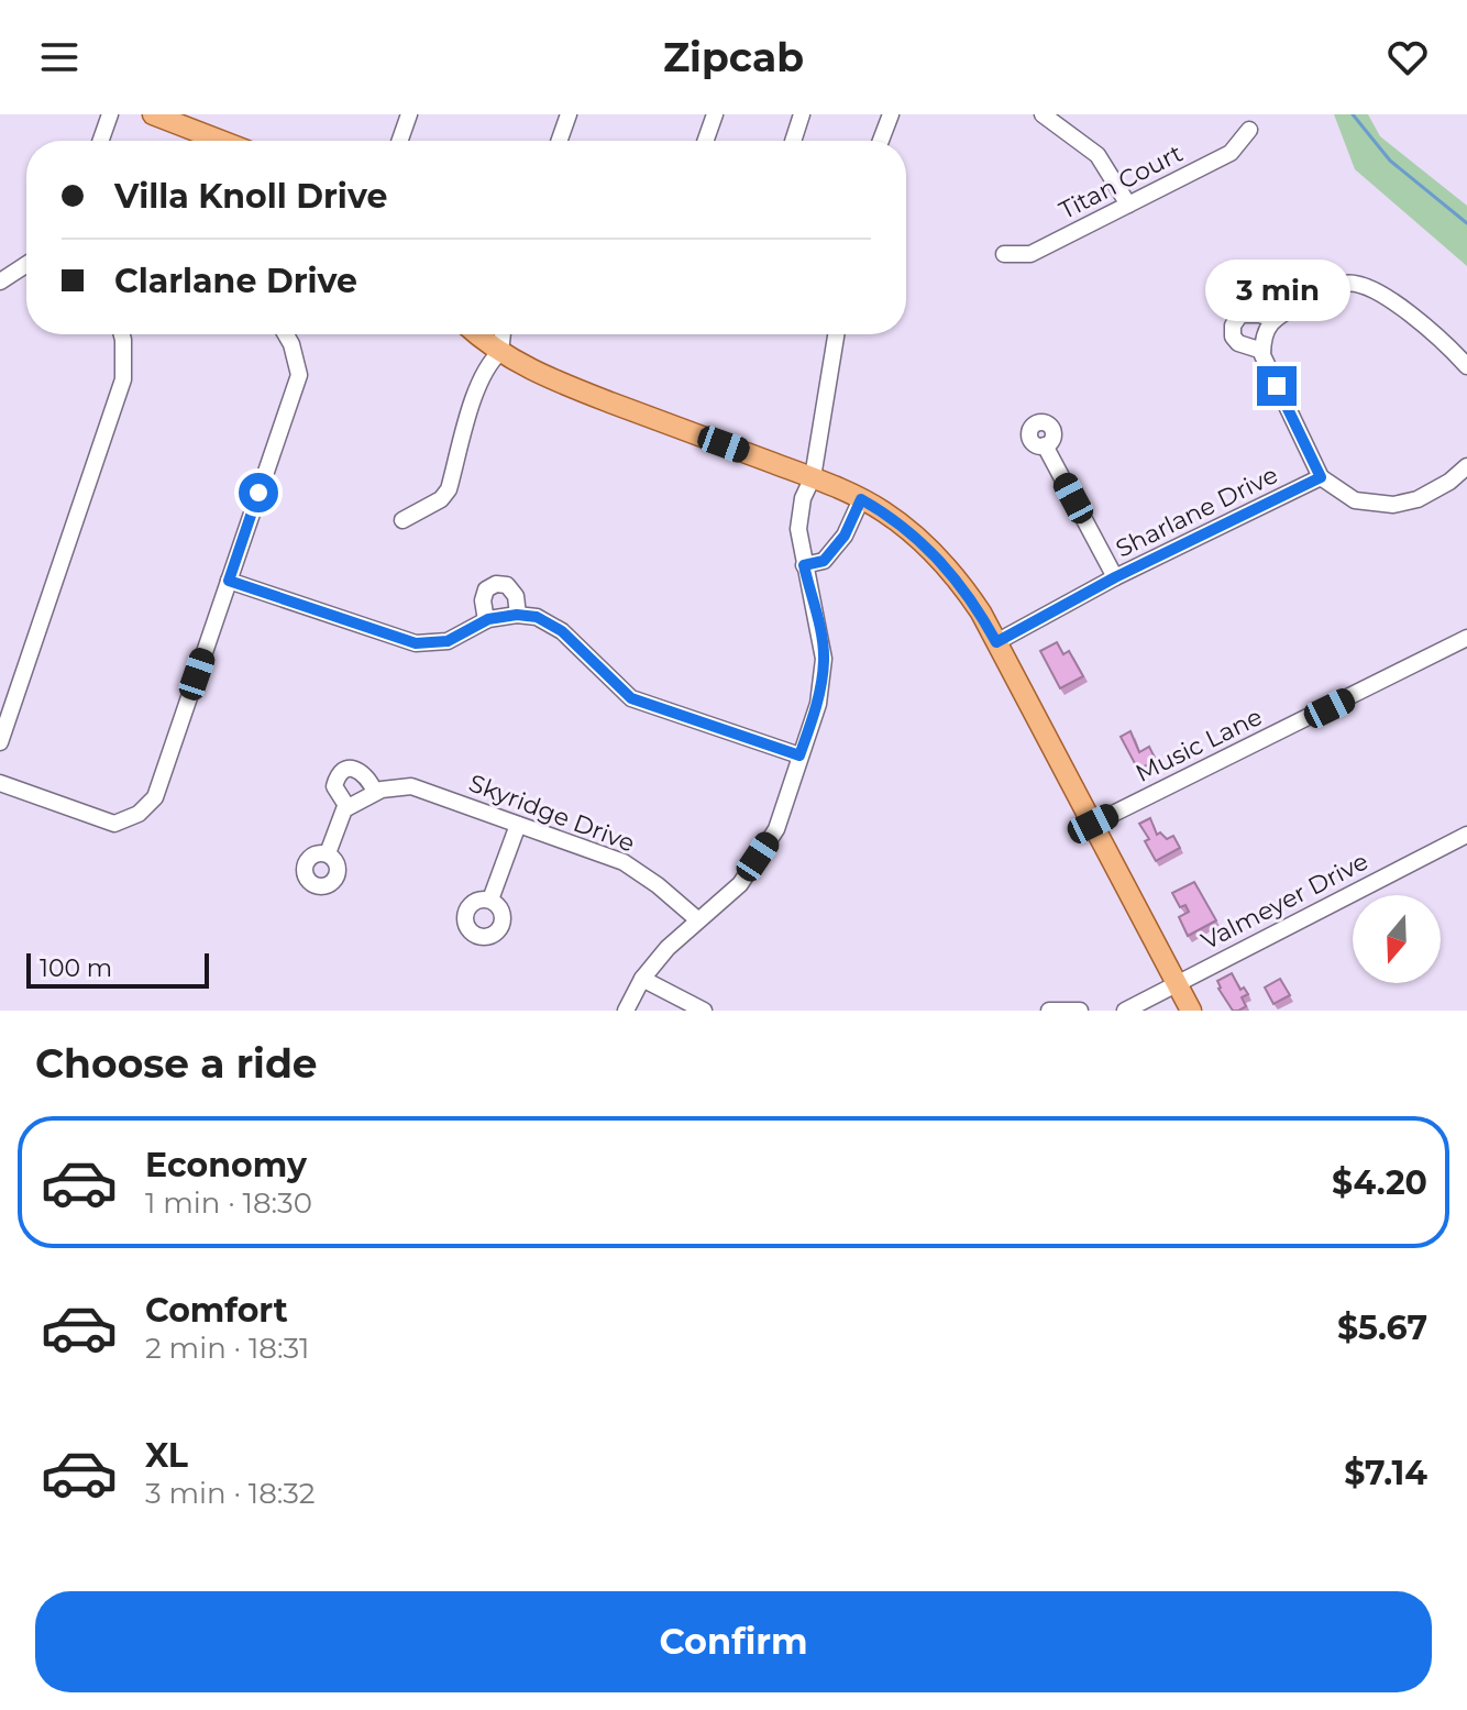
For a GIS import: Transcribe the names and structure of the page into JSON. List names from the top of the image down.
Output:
{
  "streets": {
    "street": [
      "Titan Court",
      "Sharlane Drive",
      "Music Lane",
      "Skyridge Drive",
      "Valmeyer Drive"
    ]
  },
  "scale_bar": "100 m",
  "north": "bottom",
  "page": {
    "header": "Zipcab",
    "banner": ["Villa Knoll Drive", "Clarlane Drive"],
    "bubble": "3 min",
    "scale": "100 m",
    "heading": "Choose a ride",
    "list": [
      {
        "name": "Economy",
        "note": "1 min · 18:30",
        "value": "$4.20"
      },
      {
        "name": "Comfort",
        "note": "2 min · 18:31",
        "value": "$5.67"
      },
      {
        "name": "XL",
        "note": "3 min · 18:32",
        "value": "$7.14"
      }
    ],
    "buttons": "Confirm"
  }
}
